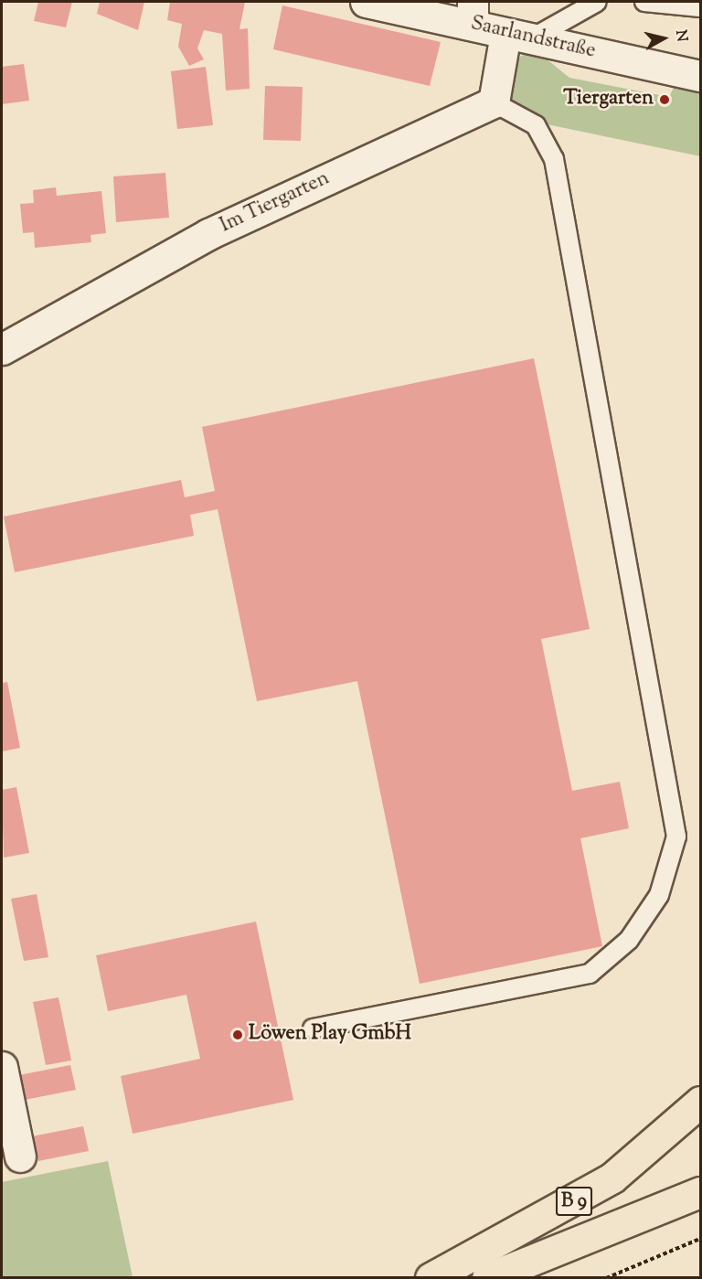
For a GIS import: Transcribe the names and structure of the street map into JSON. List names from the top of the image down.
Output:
{
  "streets": {
    "highway": ["B 9"],
    "street": ["Saarlandstraße", "Im Tiergarten"]
  },
  "places": ["Tiergarten", "Löwen Play GmbH"],
  "north": "right"
}
